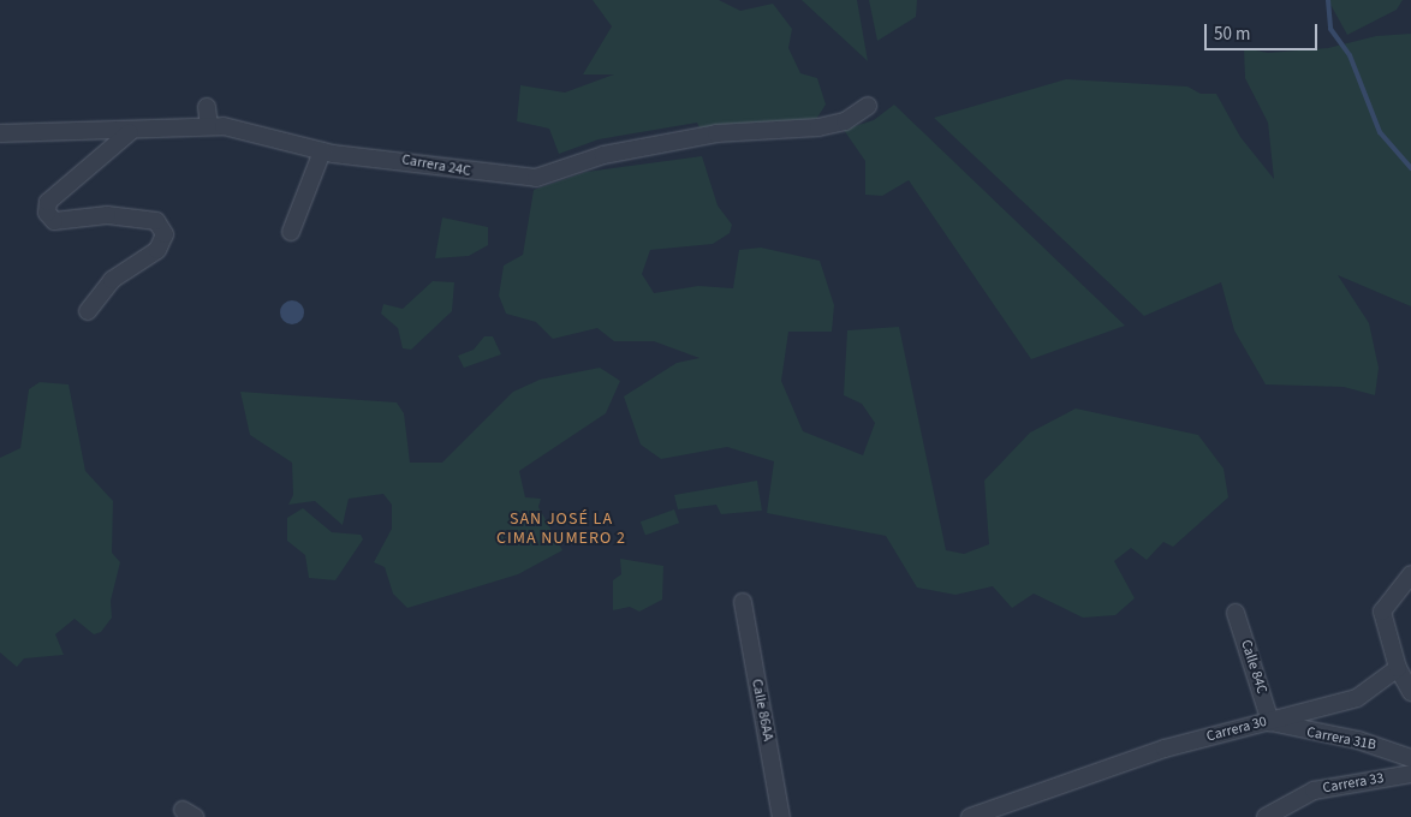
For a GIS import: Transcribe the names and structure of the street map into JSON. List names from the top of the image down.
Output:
{
  "streets": {
    "street": [
      "Carrera 24C",
      "Calle 84C",
      "Calle 86AA",
      "Carrera 30",
      "Carrera 31B",
      "Carrera 33"
    ]
  },
  "crossings": [
    ["Calle 84C", "Carrera 30"],
    ["Calle 84C", "Carrera 31B"],
    ["Carrera 30", "Carrera 31B"]
  ],
  "districts": ["SAN JOSÉ LA CIMA NUMERO 2"],
  "scale_bar": "50 m"
}
